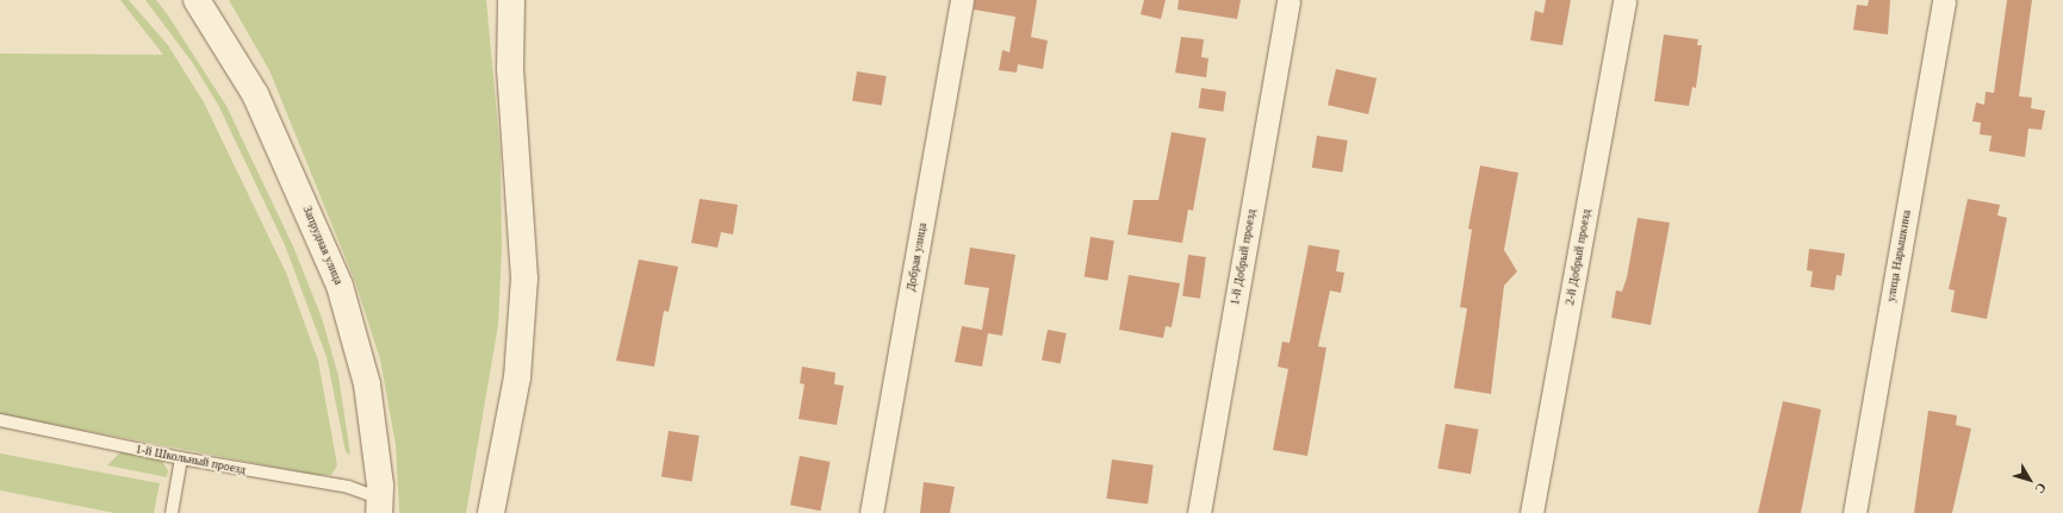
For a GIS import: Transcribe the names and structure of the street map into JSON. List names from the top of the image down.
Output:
{
  "streets": {
    "main road": ["Запрудная улица"],
    "street": [
      "улица Нарышкина",
      "Добрая улица",
      "1-й Добрый проезд",
      "2-й Добрый проезд"
    ],
    "lane": ["1-й Школьный проезд"]
  },
  "crossings": [
    ["Запрудная улица", "1-й Школьный проезд"]
  ],
  "north": "bottom right"
}
